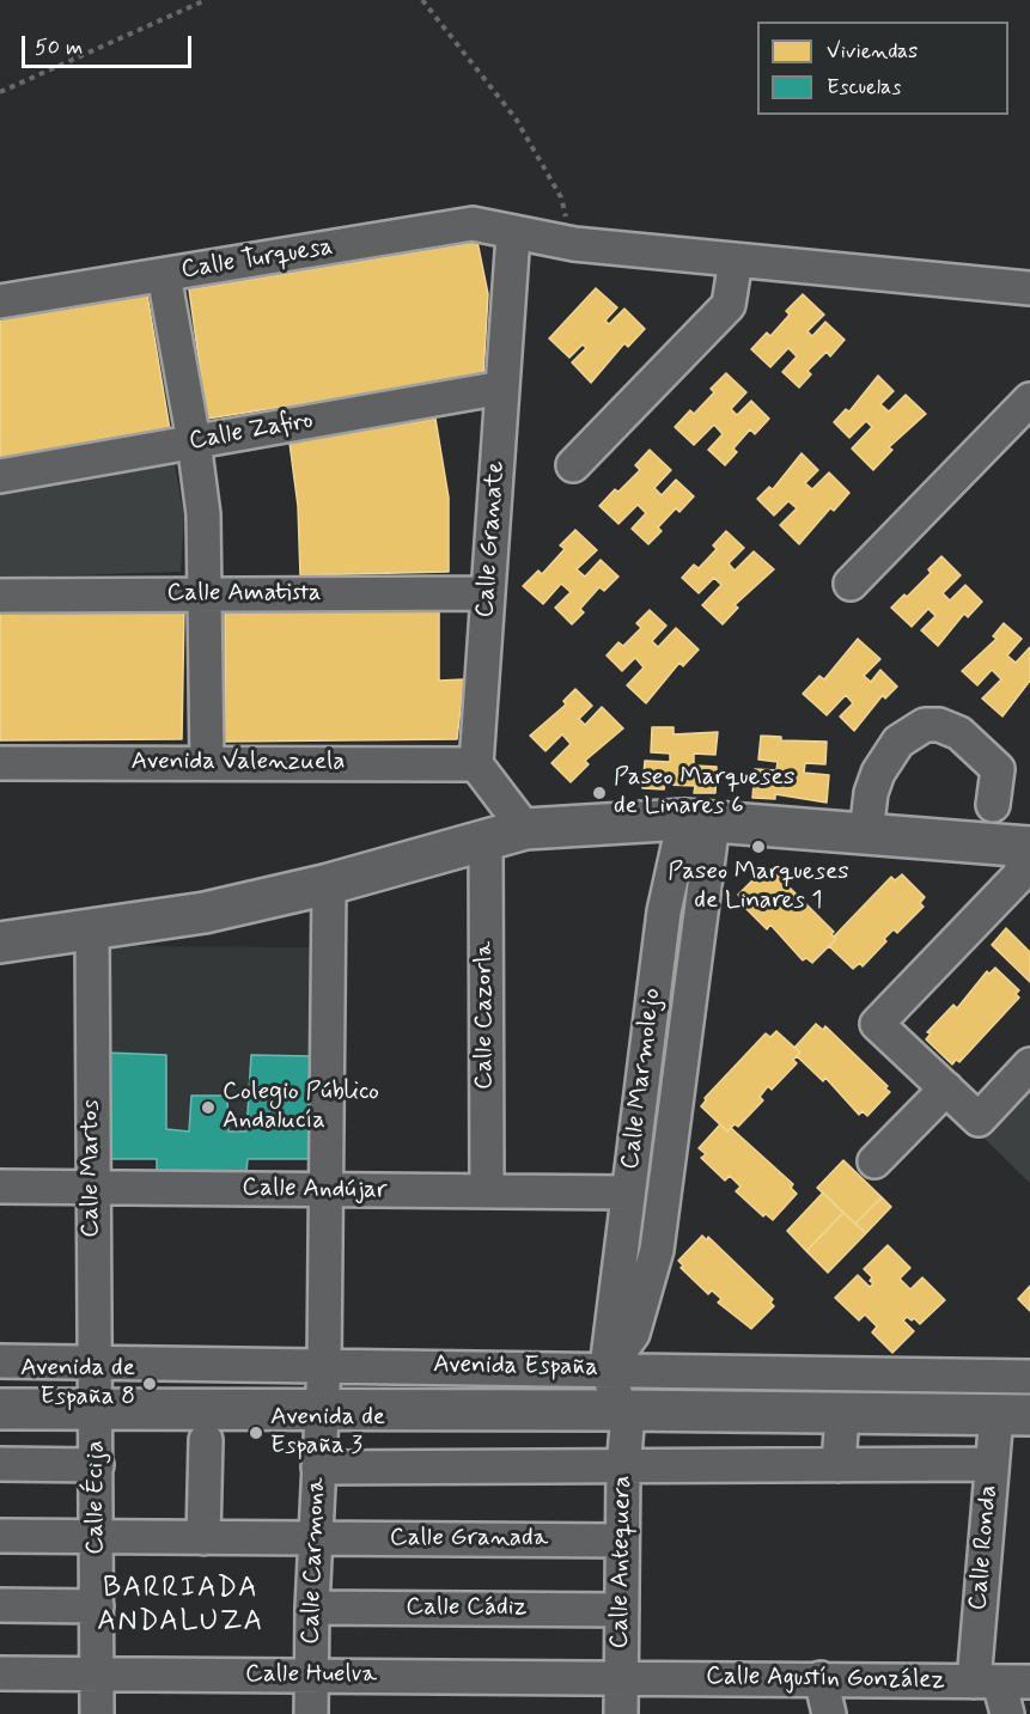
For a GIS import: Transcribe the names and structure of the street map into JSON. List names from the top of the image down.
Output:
{
  "streets": {
    "main road": ["Avenida España"],
    "street": [
      "Calle Turquesa",
      "Calle Zafiro",
      "Calle Granate",
      "Calle Amatista",
      "Avenida Valenzuela",
      "Calle Cazorla",
      "Calle Marmolejo",
      "Calle Martos",
      "Calle Andújar",
      "Calle Écija",
      "Calle Granada",
      "Calle Ronda",
      "Calle Carmona",
      "Calle Antequera",
      "Calle Cádiz",
      "Calle Huelva",
      "Calle Agustín González"
    ]
  },
  "crossings": [
    ["Calle Turquesa", "Calle Granate"],
    ["Calle Zafiro", "Calle Granate"],
    ["Calle Granate", "Calle Amatista"],
    ["Calle Granate", "Avenida Valenzuela"],
    ["Calle Cazorla", "Calle Andújar"],
    ["Calle Marmolejo", "Calle Andújar"],
    ["Calle Marmolejo", "Avenida España"],
    ["Calle Marmolejo", "Calle Antequera"],
    ["Calle Martos", "Calle Andújar"],
    ["Calle Martos", "Avenida España"],
    ["Calle Martos", "Calle Écija"],
    ["Calle Andújar", "Calle Carmona"],
    ["Avenida España", "Calle Écija"],
    ["Avenida España", "Calle Ronda"],
    ["Avenida España", "Calle Carmona"],
    ["Avenida España", "Calle Antequera"],
    ["Calle Écija", "Calle Granada"],
    ["Calle Écija", "Calle Huelva"],
    ["Calle Granada", "Calle Carmona"],
    ["Calle Granada", "Calle Antequera"],
    ["Calle Ronda", "Calle Agustín González"],
    ["Calle Carmona", "Calle Cádiz"],
    ["Calle Carmona", "Calle Huelva"],
    ["Calle Antequera", "Calle Cádiz"],
    ["Calle Antequera", "Calle Huelva"],
    ["Calle Antequera", "Calle Agustín González"],
    ["Calle Huelva", "Calle Agustín González"]
  ],
  "districts": ["BARRIADA ANDALUZA"],
  "places": [
    "Paseo Marqueses de Linares 6",
    "Paseo Marqueses de Linares 1",
    "Colegio Público Andalucía",
    "Avenida de España 8",
    "Avenida de España 3"
  ],
  "legend": ["Viviendas", "Escuelas"],
  "scale_bar": "50 m"
}
